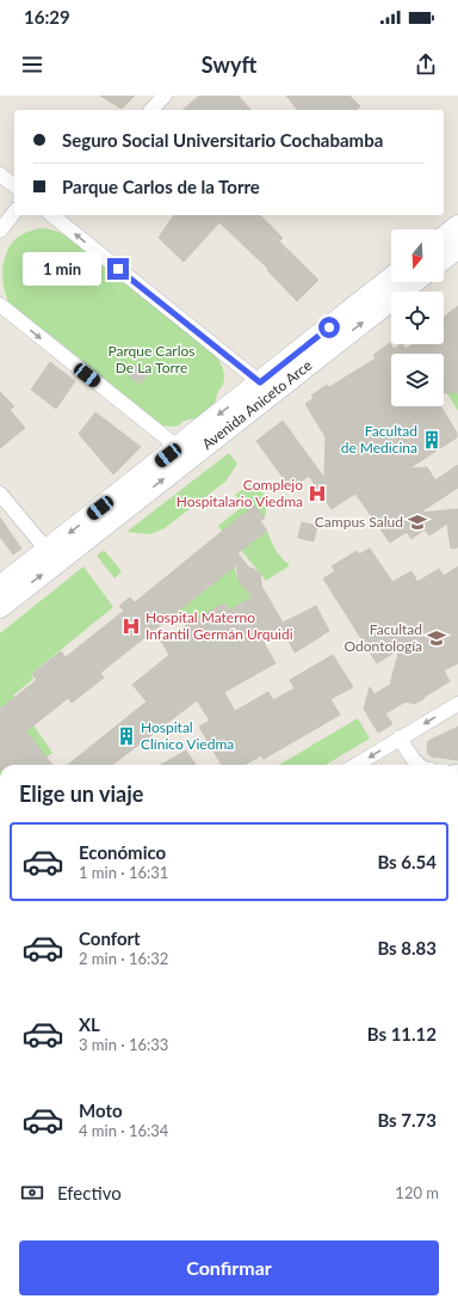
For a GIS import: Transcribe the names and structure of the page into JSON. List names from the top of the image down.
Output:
{
  "streets": {
    "main road": ["Avenida Aniceto Arce"]
  },
  "parks": ["Parque Carlos De La Torre"],
  "places": {
    "building": ["Facultad de Medicina", "Hospital Clínico Viedma"],
    "hospital": ["Complejo Hospitalario Viedma", "Hospital Materno Infantil Germán Urquidi"],
    "school or university": ["Campus Salud", "Facultad Odontología"]
  },
  "north": "bottom",
  "page": {
    "status": "16:29",
    "header": "Swyft",
    "banner": ["Seguro Social Universitario Cochabamba", "Parque Carlos de la Torre"],
    "bubble": "1 min",
    "heading": "Elige un viaje",
    "list": [
      {
        "name": "Económico",
        "note": "1 min · 16:31",
        "value": "Bs 6.54"
      },
      {
        "name": "Confort",
        "note": "2 min · 16:32",
        "value": "Bs 8.83"
      },
      {
        "name": "XL",
        "note": "3 min · 16:33",
        "value": "Bs 11.12"
      },
      {
        "name": "Moto",
        "note": "4 min · 16:34",
        "value": "Bs 7.73"
      }
    ],
    "pay": ["Efectivo", "120 m"],
    "buttons": "Confirmar"
  }
}
